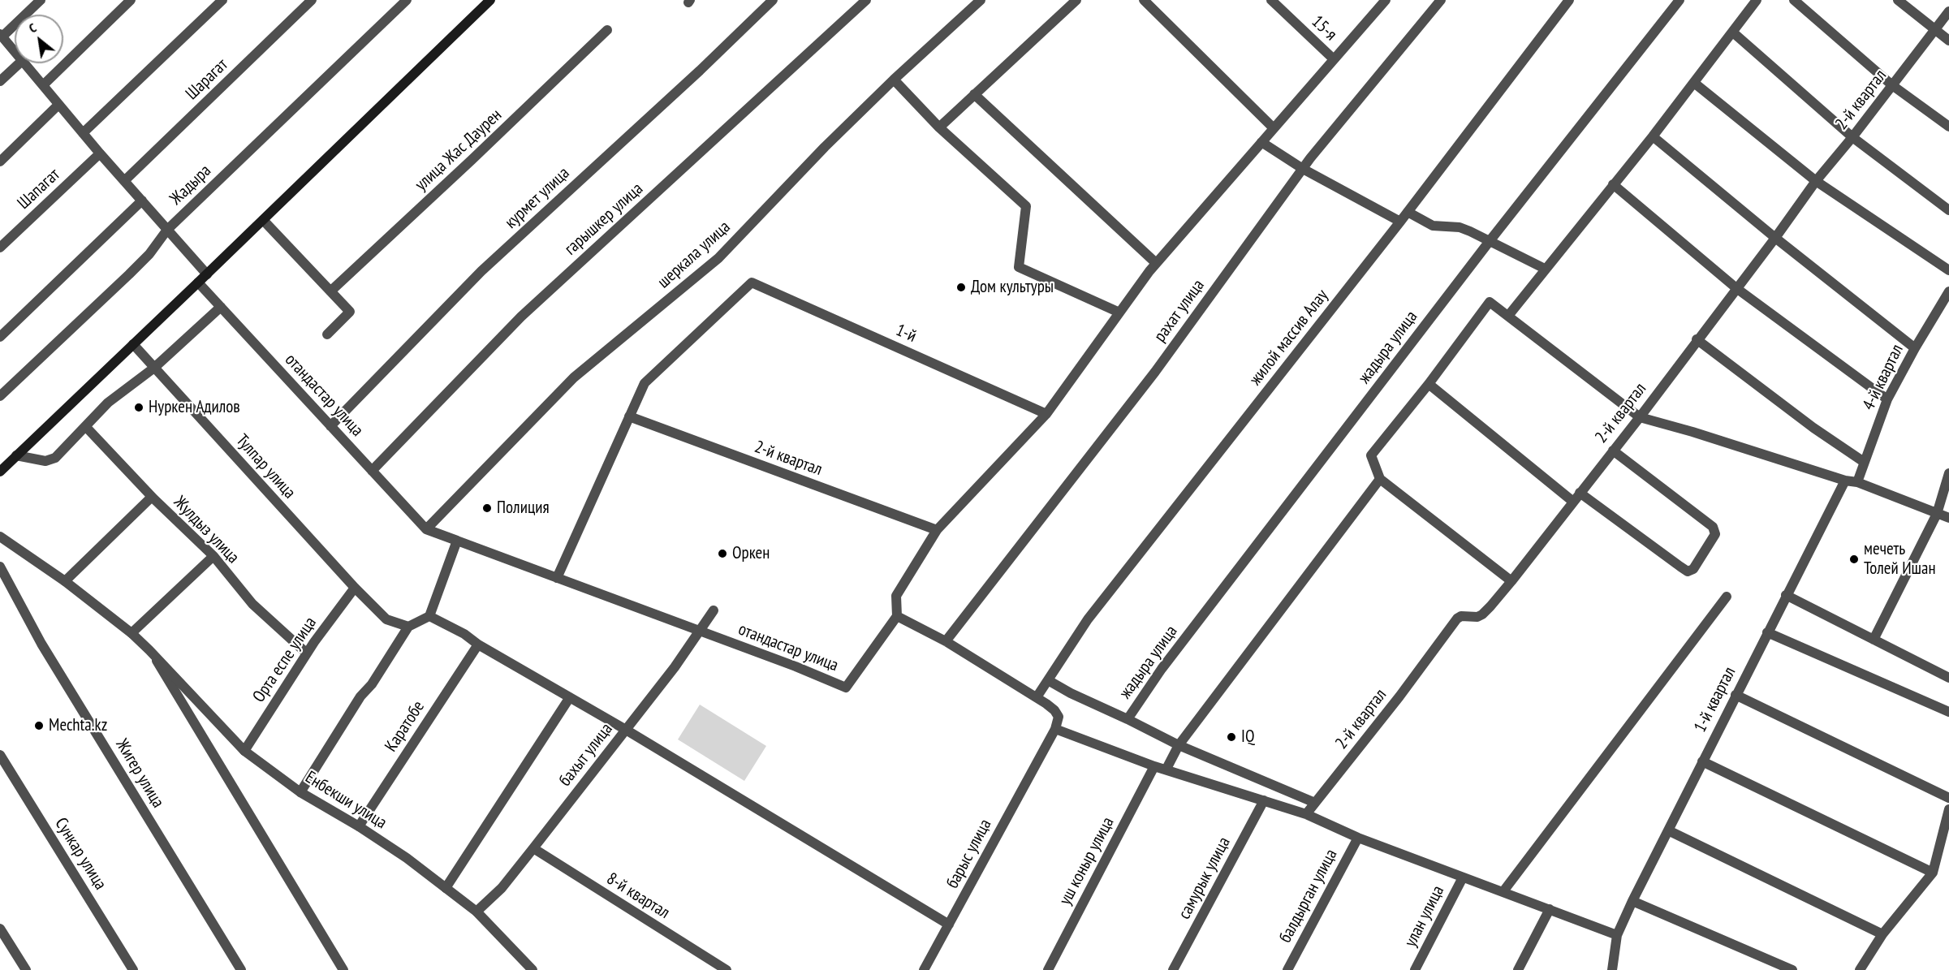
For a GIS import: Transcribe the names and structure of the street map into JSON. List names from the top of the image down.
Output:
{
  "streets": {
    "street": [
      "15-я",
      "Шарагат",
      "2-й квартал",
      "улица Жас Даурен",
      "Жадыра",
      "Шапагат",
      "курмет улица",
      "гарышкер улица",
      "шеркала улица",
      "рахат улица",
      "1-й",
      "жилой массив Алау",
      "жадыра улица",
      "4-й квартал",
      "отандастар улица",
      "Тулпар улица",
      "Жулдыз улица",
      "Орта еспе улица",
      "1-й квартал",
      "Каратобе",
      "бахыт улица",
      "Жигер улица",
      "Енбекши улица",
      "Сункар улица",
      "барыс улица",
      "уш коныр улица",
      "самурык улица",
      "8-й квартал",
      "балдырган улица",
      "улан улица"
    ]
  },
  "crossings": [
    ["2-й квартал", "1-й"],
    ["2-й квартал", "жадыра улица"],
    ["курмет улица", "отандастар улица"],
    ["гарышкер улица", "отандастар улица"],
    ["шеркала улица", "отандастар улица"],
    ["жилой массив Алау", "жадыра улица"],
    ["отандастар улица", "бахыт улица"],
    ["Тулпар улица", "Орта еспе улица"],
    ["Жулдыз улица", "Орта еспе улица"],
    ["Орта еспе улица", "Енбекши улица"],
    ["Каратобе", "Енбекши улица"],
    ["бахыт улица", "Енбекши улица"],
    ["бахыт улица", "8-й квартал"]
  ],
  "places": [
    "Дом культуры",
    "Нуркен Адилов",
    "Полиция",
    "Оркен",
    "мечеть Толей Ишан",
    "Mechta.kz",
    "IQ"
  ],
  "north": "top left"
}
